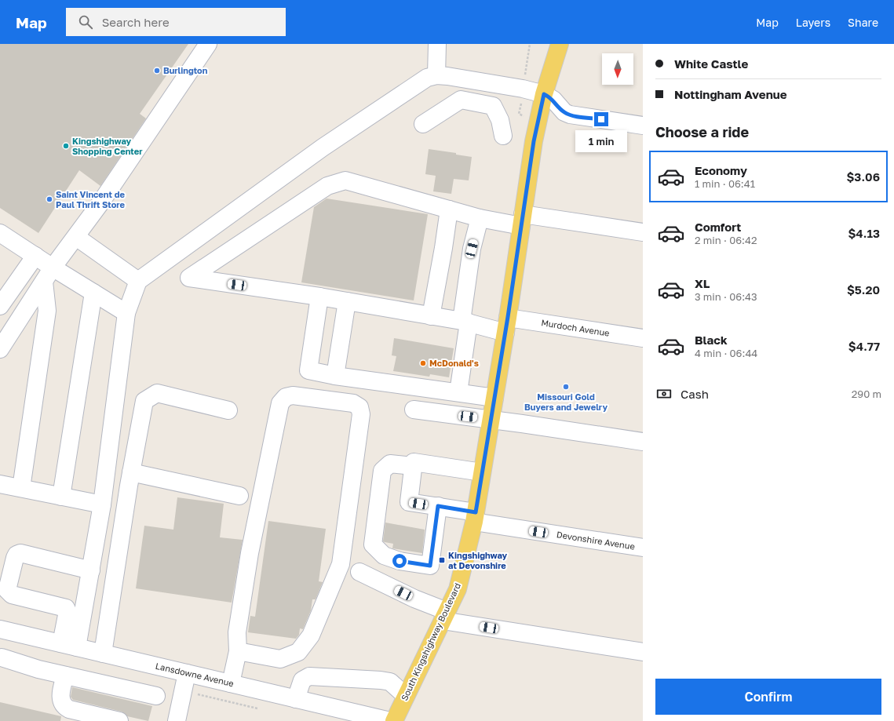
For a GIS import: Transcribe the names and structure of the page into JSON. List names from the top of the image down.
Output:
{
  "streets": {
    "main road": ["South Kingshighway Boulevard"],
    "street": ["Murdoch Avenue", "Devonshire Avenue", "Lansdowne Avenue"]
  },
  "crossings": [
    ["Murdoch Avenue", "South Kingshighway Boulevard"],
    ["Devonshire Avenue", "South Kingshighway Boulevard"]
  ],
  "places": {
    "other": [
      "Burlington",
      "Kingshighway Shopping Center",
      "Saint Vincent de Paul Thrift Store",
      "McDonald's",
      "Missouri Gold Buyers and Jewelry"
    ],
    "transit": ["Kingshighway at Devonshire"]
  },
  "north": "bottom",
  "page": {
    "header": "Map",
    "search": "Search here",
    "nav": ["Map", "Layers", "Share"],
    "banner": ["White Castle", "Nottingham Avenue"],
    "heading": "Choose a ride",
    "bubble": "1 min",
    "list": [
      {
        "name": "Economy",
        "note": "1 min · 06:41",
        "value": "$3.06"
      },
      {
        "name": "Comfort",
        "note": "2 min · 06:42",
        "value": "$4.13"
      },
      {
        "name": "XL",
        "note": "3 min · 06:43",
        "value": "$5.20"
      },
      {
        "name": "Black",
        "note": "4 min · 06:44",
        "value": "$4.77"
      }
    ],
    "pay": ["Cash", "290 m"],
    "buttons": "Confirm"
  }
}
